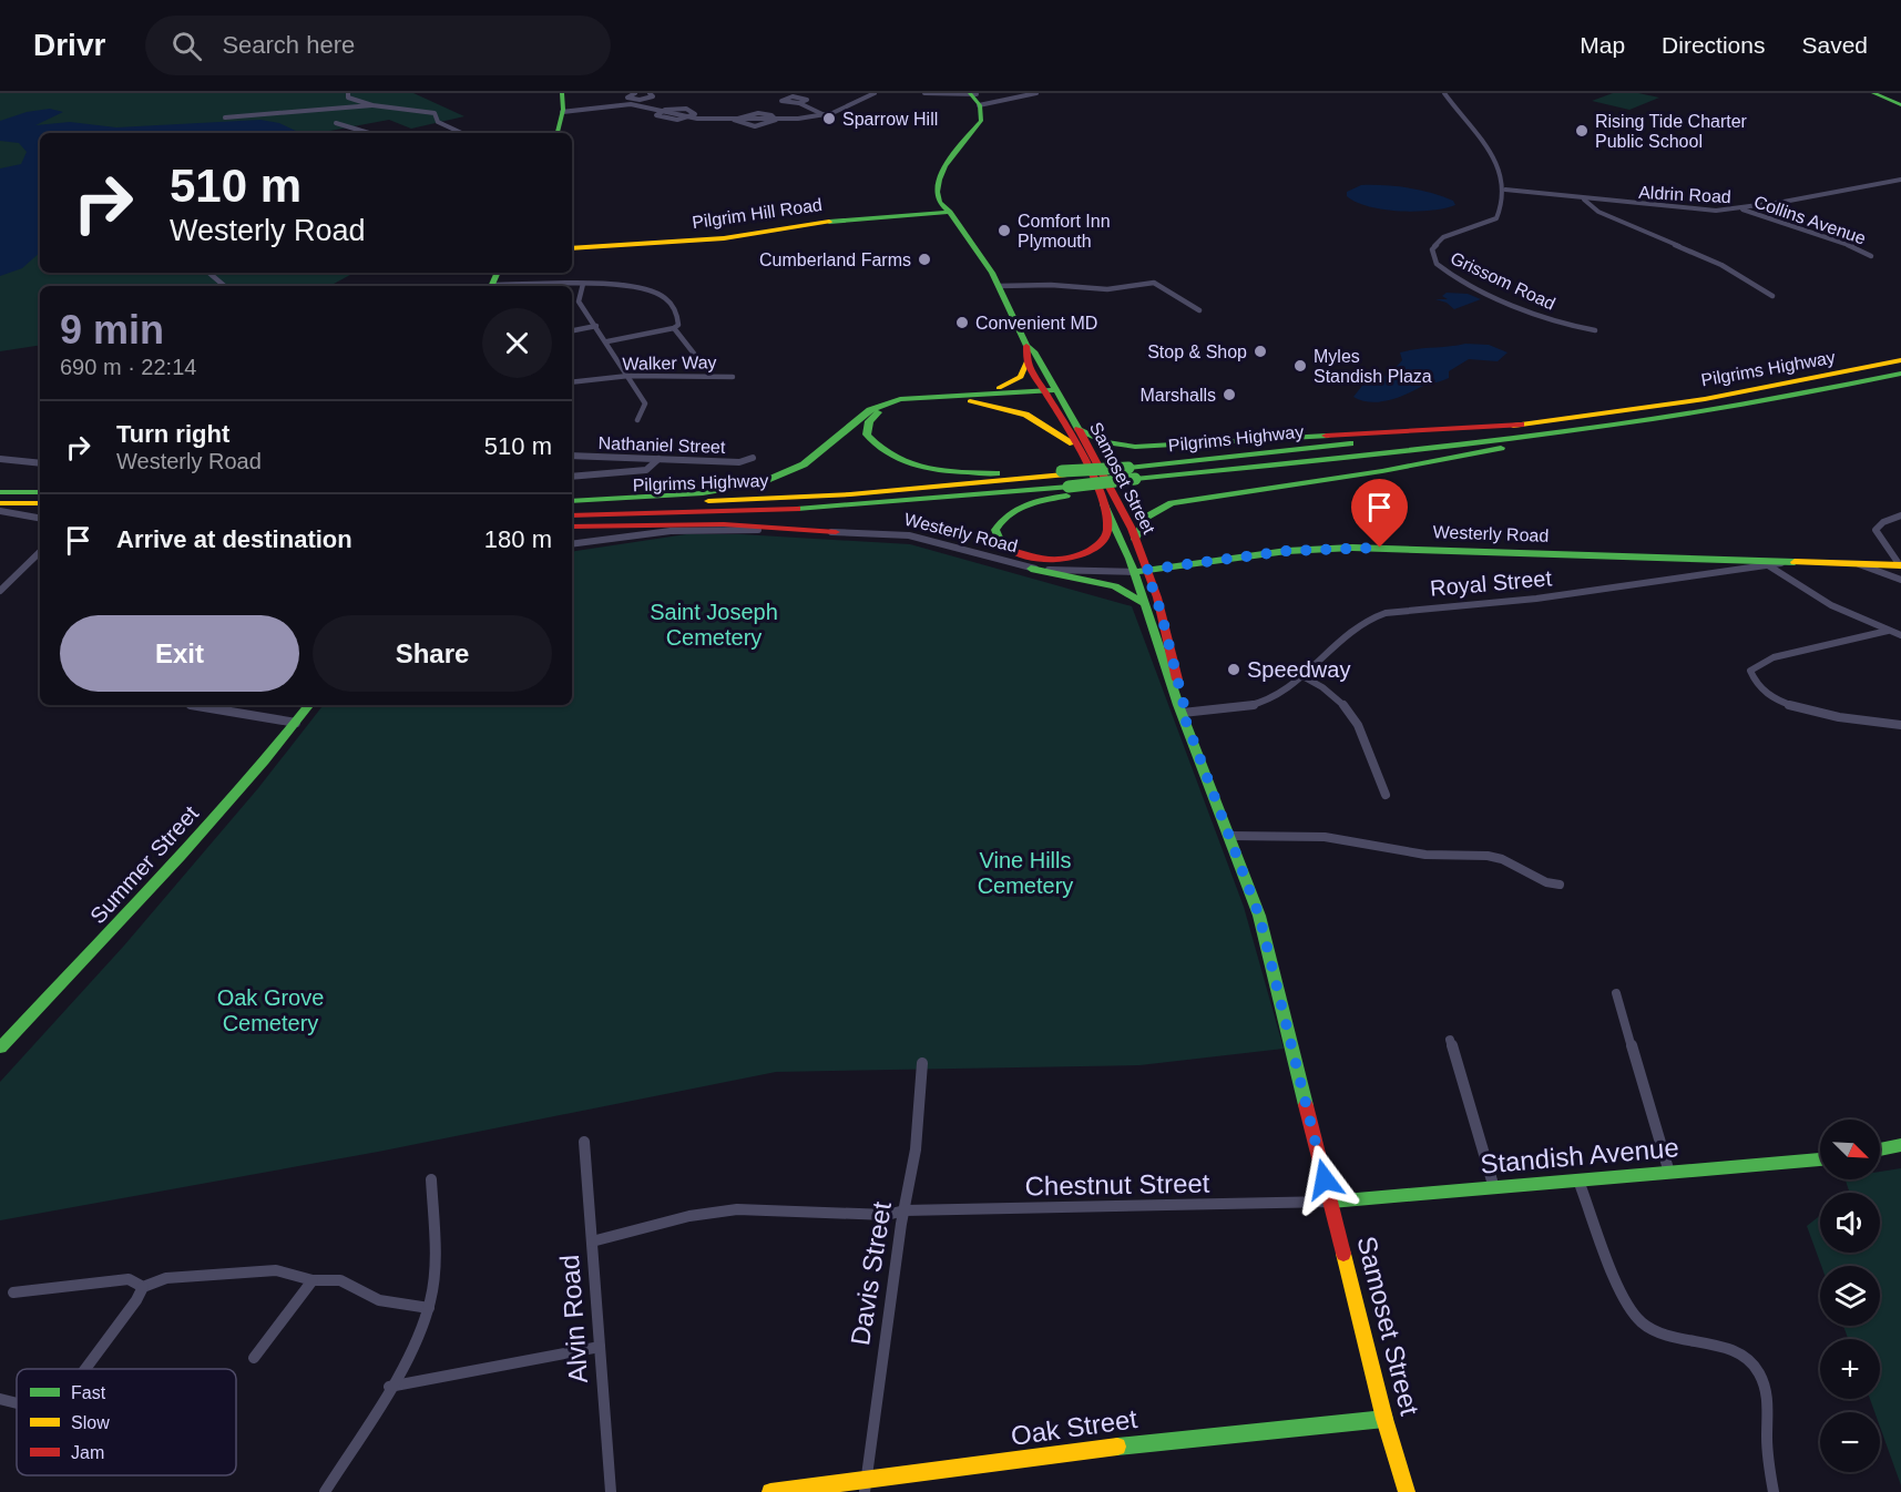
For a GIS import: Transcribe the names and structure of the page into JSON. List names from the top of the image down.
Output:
{
  "streets": {
    "main road": [
      "Pilgrim Hill Road",
      "Pilgrims Highway",
      "Samoset Street",
      "Westerly Road",
      "Summer Street",
      "Standish Avenue",
      "Oak Street"
    ],
    "street": [
      "Aldrin Road",
      "Collins Avenue",
      "Grissom Road",
      "Walker Way",
      "Nathaniel Street",
      "Royal Street",
      "Chestnut Street",
      "Davis Street",
      "Alvin Road"
    ]
  },
  "crossings": [
    ["Aldrin Road", "Collins Avenue"],
    ["Aldrin Road", "Grissom Road"],
    ["Pilgrim Hill Road", "Samoset Street"],
    ["Samoset Street", "Westerly Road"],
    ["Samoset Street", "Royal Street"],
    ["Samoset Street", "Standish Avenue"],
    ["Samoset Street", "Chestnut Street"],
    ["Samoset Street", "Oak Street"],
    ["Westerly Road", "Royal Street"],
    ["Standish Avenue", "Chestnut Street"],
    ["Chestnut Street", "Davis Street"],
    ["Chestnut Street", "Alvin Road"],
    ["Davis Street", "Oak Street"]
  ],
  "parks": ["Saint Joseph Cemetery", "Vine Hills Cemetery", "Oak Grove Cemetery"],
  "places": [
    "Sparrow Hill",
    "Rising Tide Charter Public School",
    "Comfort Inn Plymouth",
    "Cumberland Farms",
    "Convenient MD",
    "Stop & Shop",
    "Myles Standish Plaza",
    "Marshalls",
    "Speedway"
  ],
  "legend": ["Fast", "Slow", "Jam"],
  "north": "bottom right",
  "page": {
    "header": "Drivr",
    "search": "Search here",
    "nav": ["Map", "Directions", "Saved"],
    "turn": ["510 m", "Westerly Road"],
    "heading": ["9 min", "690 m · 22:14"],
    "list": [
      {
        "name": "Turn right",
        "note": "Westerly Road",
        "value": "510 m"
      },
      {
        "name": "Arrive at destination",
        "value": "180 m"
      }
    ],
    "buttons": ["Exit", "Share"],
    "map_buttons": ["+", "−"]
  }
}
